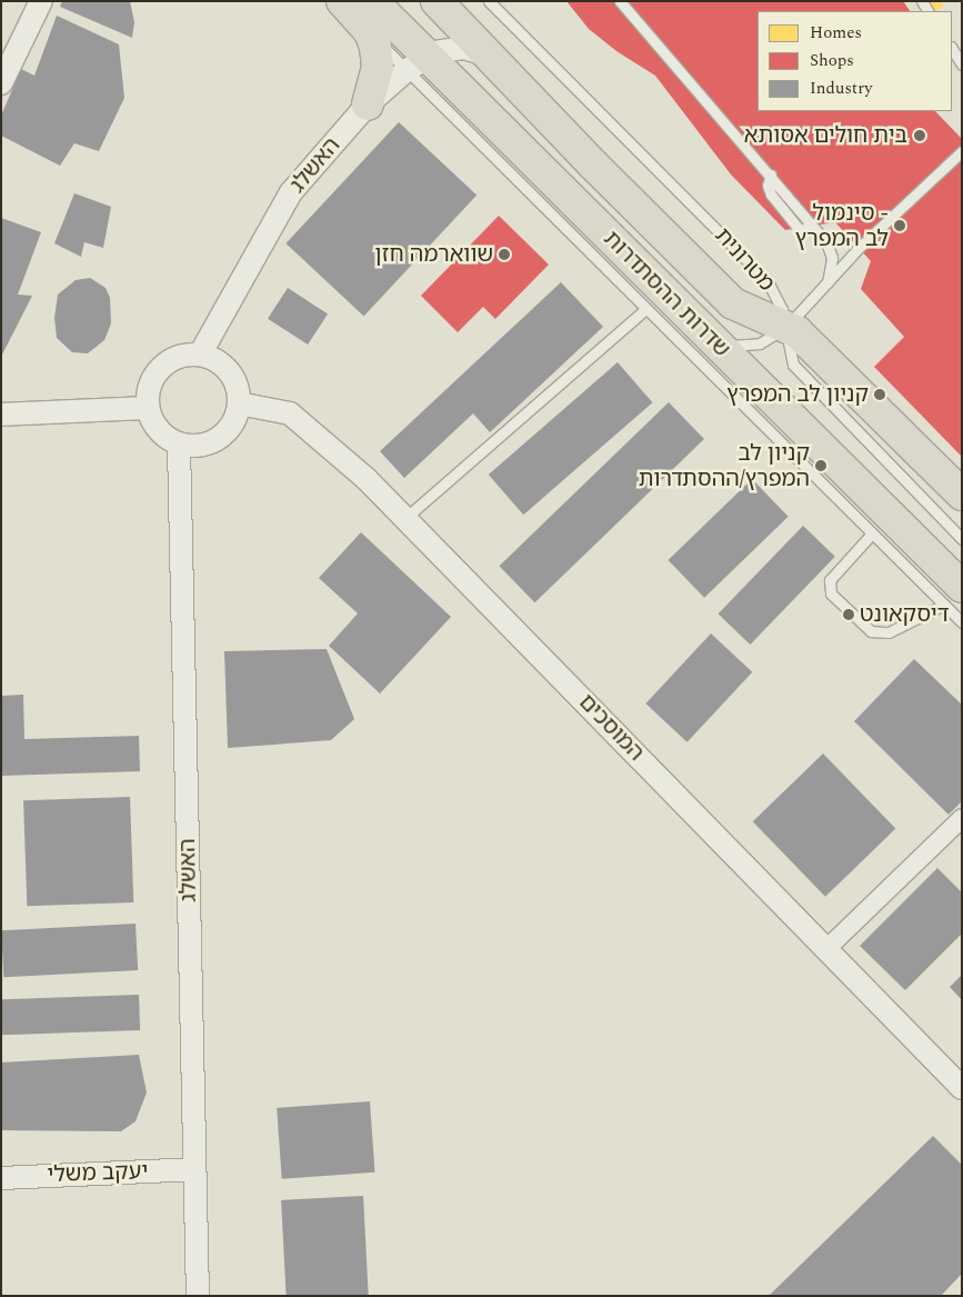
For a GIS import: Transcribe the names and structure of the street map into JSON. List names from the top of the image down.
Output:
{
  "streets": {
    "highway": ["שדרות ההסתדרות"],
    "street": ["האשלג", "המוסכים", "יעקב משלי"],
    "lane": ["מטרונית"]
  },
  "crossings": [
    ["האשלג", "שדרות ההסתדרות"],
    ["האשלג", "המוסכים"],
    ["האשלג", "יעקב משלי"],
    ["מטרונית", "שדרות ההסתדרות"]
  ],
  "places": [
    "בית חולים אסותא",
    "סינמול - לב המפרץ",
    "שווארמה חזן",
    "קניון לב המפרץ",
    "קניון לב המפרץ/ההסתדרות",
    "דיסקאונט"
  ],
  "legend": ["Homes", "Shops", "Industry"]
}
